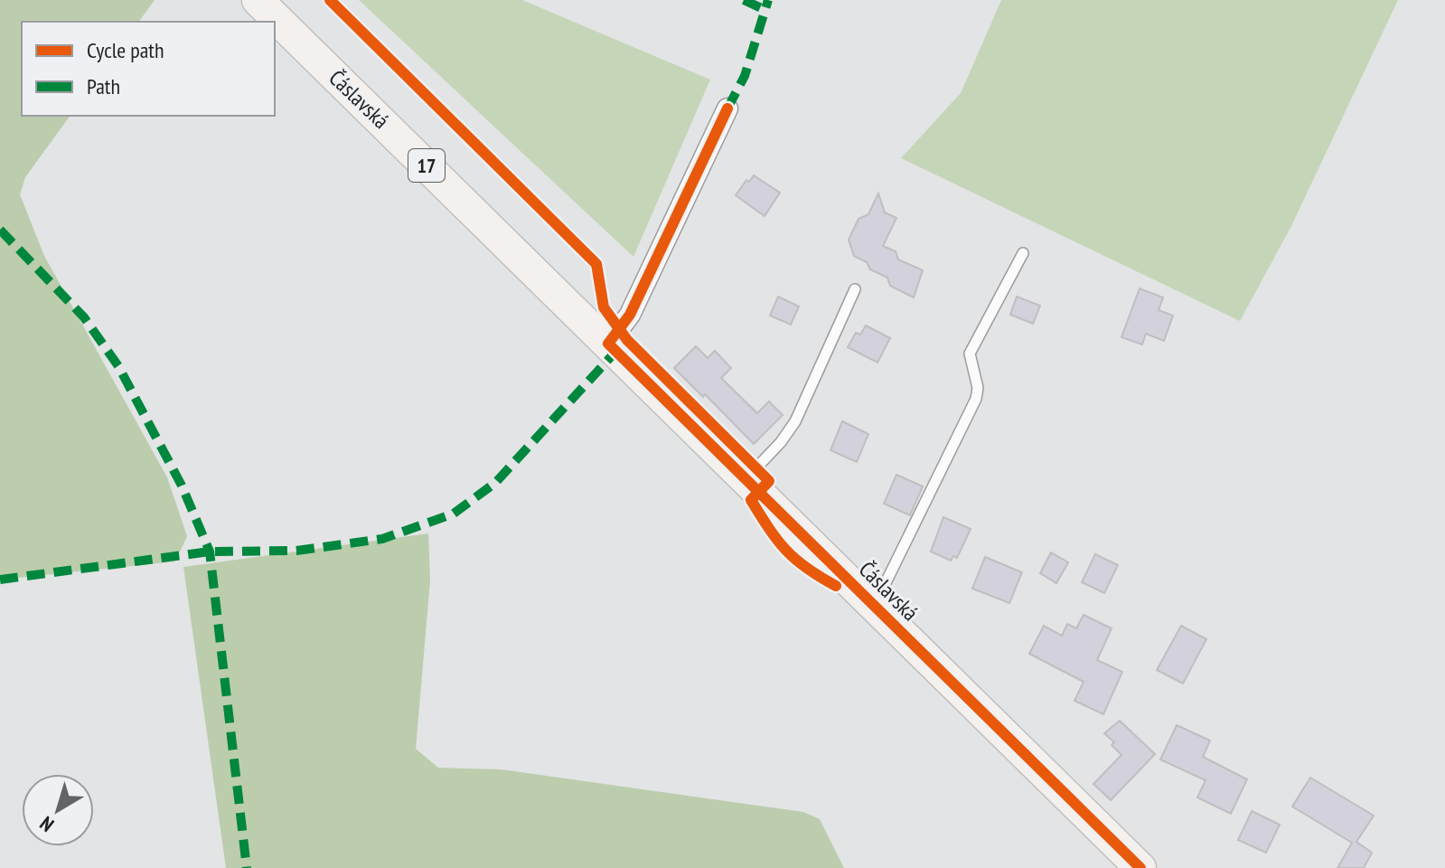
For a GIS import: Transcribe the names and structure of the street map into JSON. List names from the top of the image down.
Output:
{
  "streets": {
    "main road": ["Čáslavská", "17"]
  },
  "legend": ["Cycle path", "Path"],
  "north": "bottom left"
}
